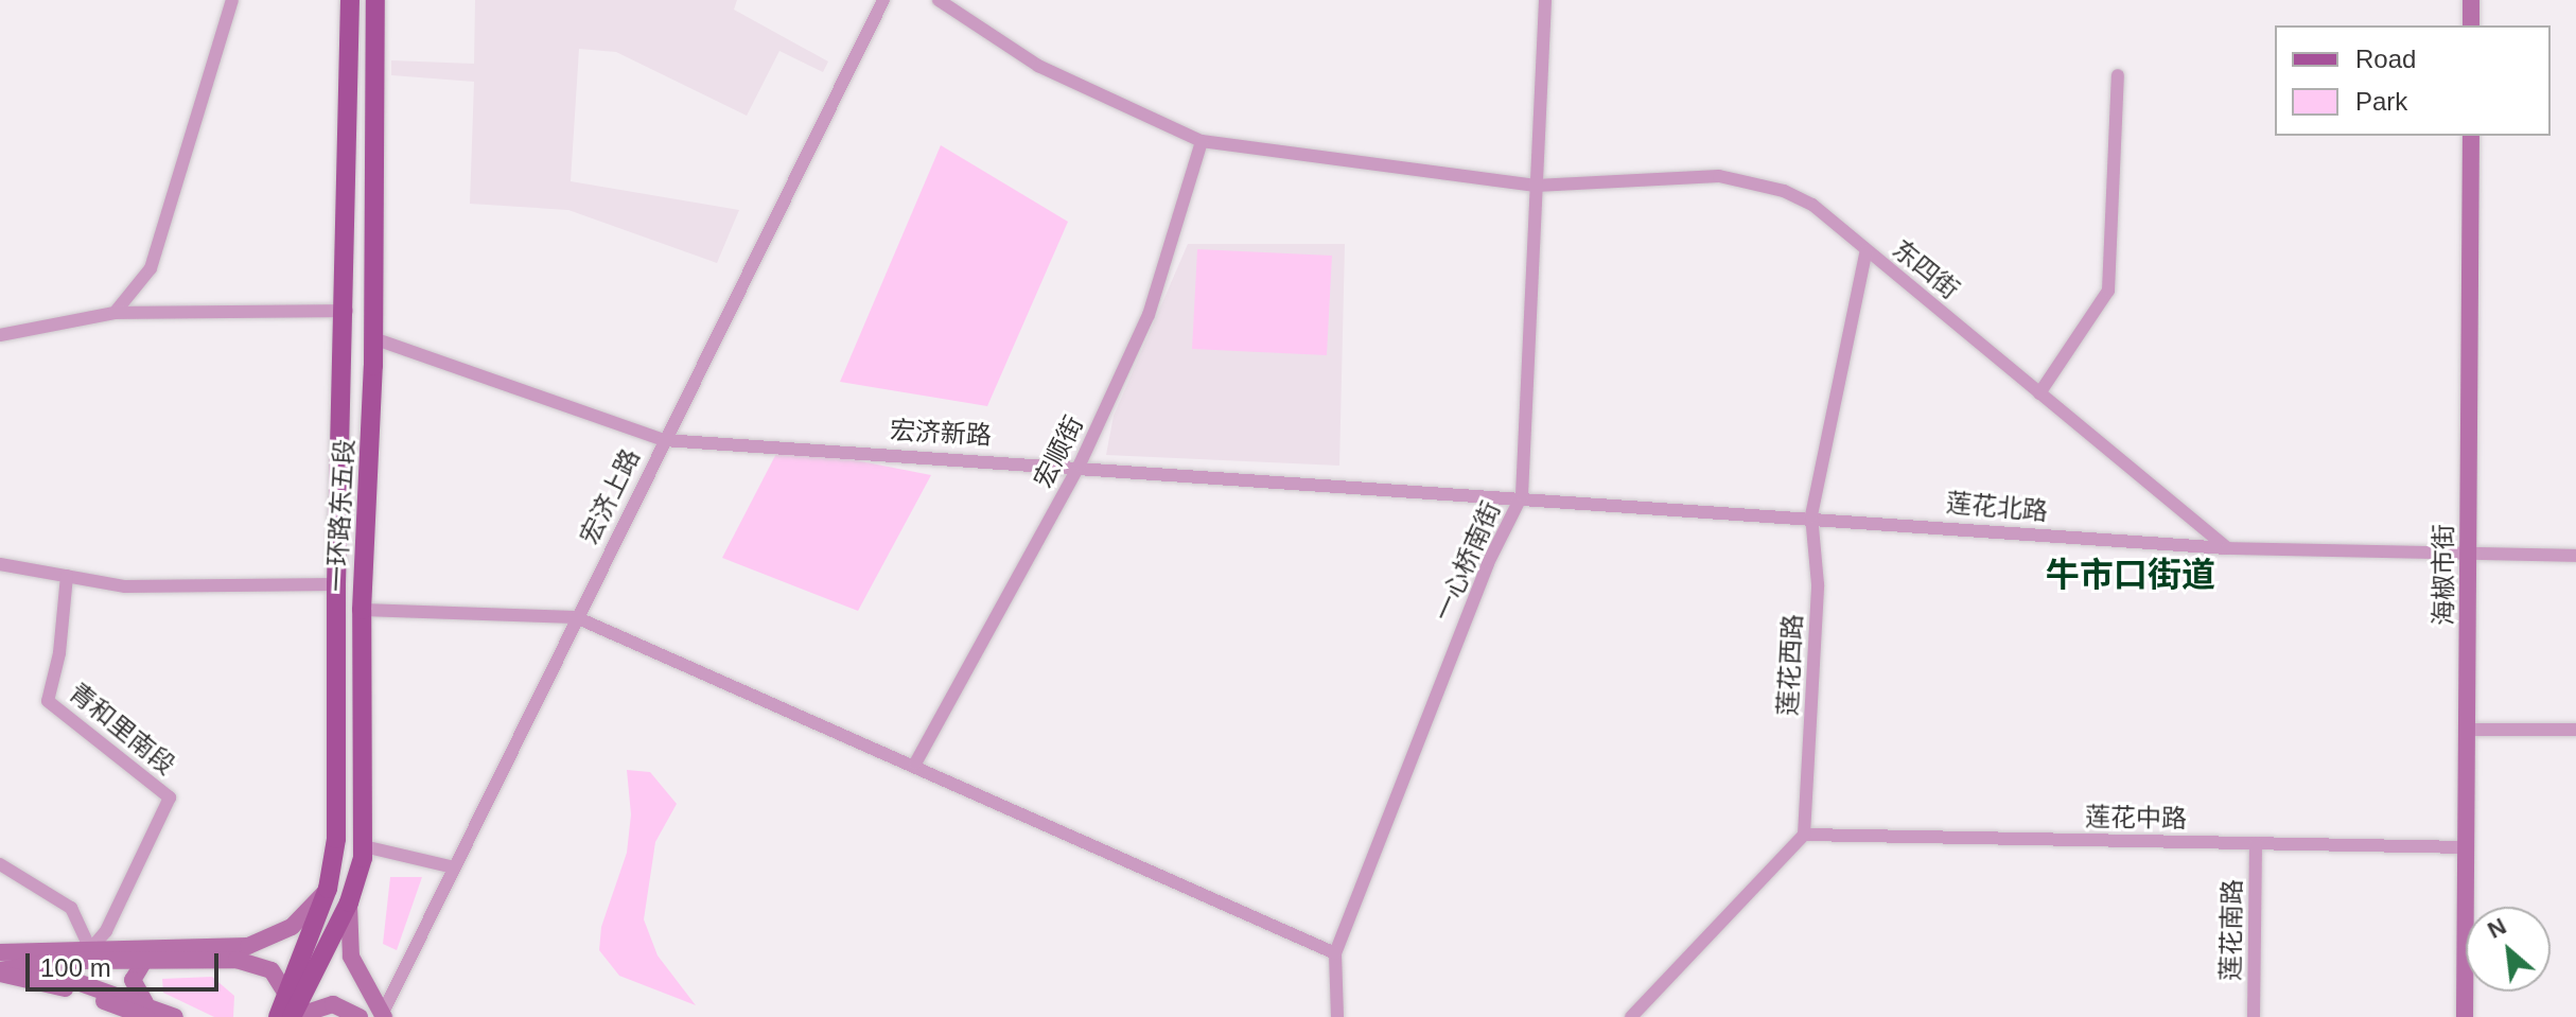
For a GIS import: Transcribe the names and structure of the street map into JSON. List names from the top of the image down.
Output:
{
  "streets": {
    "main road": ["一环路东五段", "海椒市街"],
    "street": [
      "东四街",
      "宏济新路",
      "宏顺街",
      "宏济上路",
      "莲花北路",
      "一心桥南街",
      "莲花西路",
      "青和里南段",
      "莲花中路",
      "莲花南路"
    ]
  },
  "crossings": [
    ["东四街", "宏顺街"],
    ["东四街", "莲花北路"],
    ["东四街", "一心桥南街"],
    ["东四街", "莲花西路"],
    ["宏济新路", "宏顺街"],
    ["宏济新路", "宏济上路"],
    ["宏济新路", "莲花北路"],
    ["宏济新路", "一环路东五段"],
    ["宏济新路", "一心桥南街"],
    ["莲花北路", "一心桥南街"],
    ["莲花北路", "海椒市街"],
    ["莲花北路", "莲花西路"],
    ["海椒市街", "莲花中路"],
    ["莲花西路", "莲花中路"],
    ["莲花中路", "莲花南路"]
  ],
  "districts": ["牛市口街道"],
  "legend": ["Road", "Park"],
  "scale_bar": "100 m",
  "north": "top left"
}
